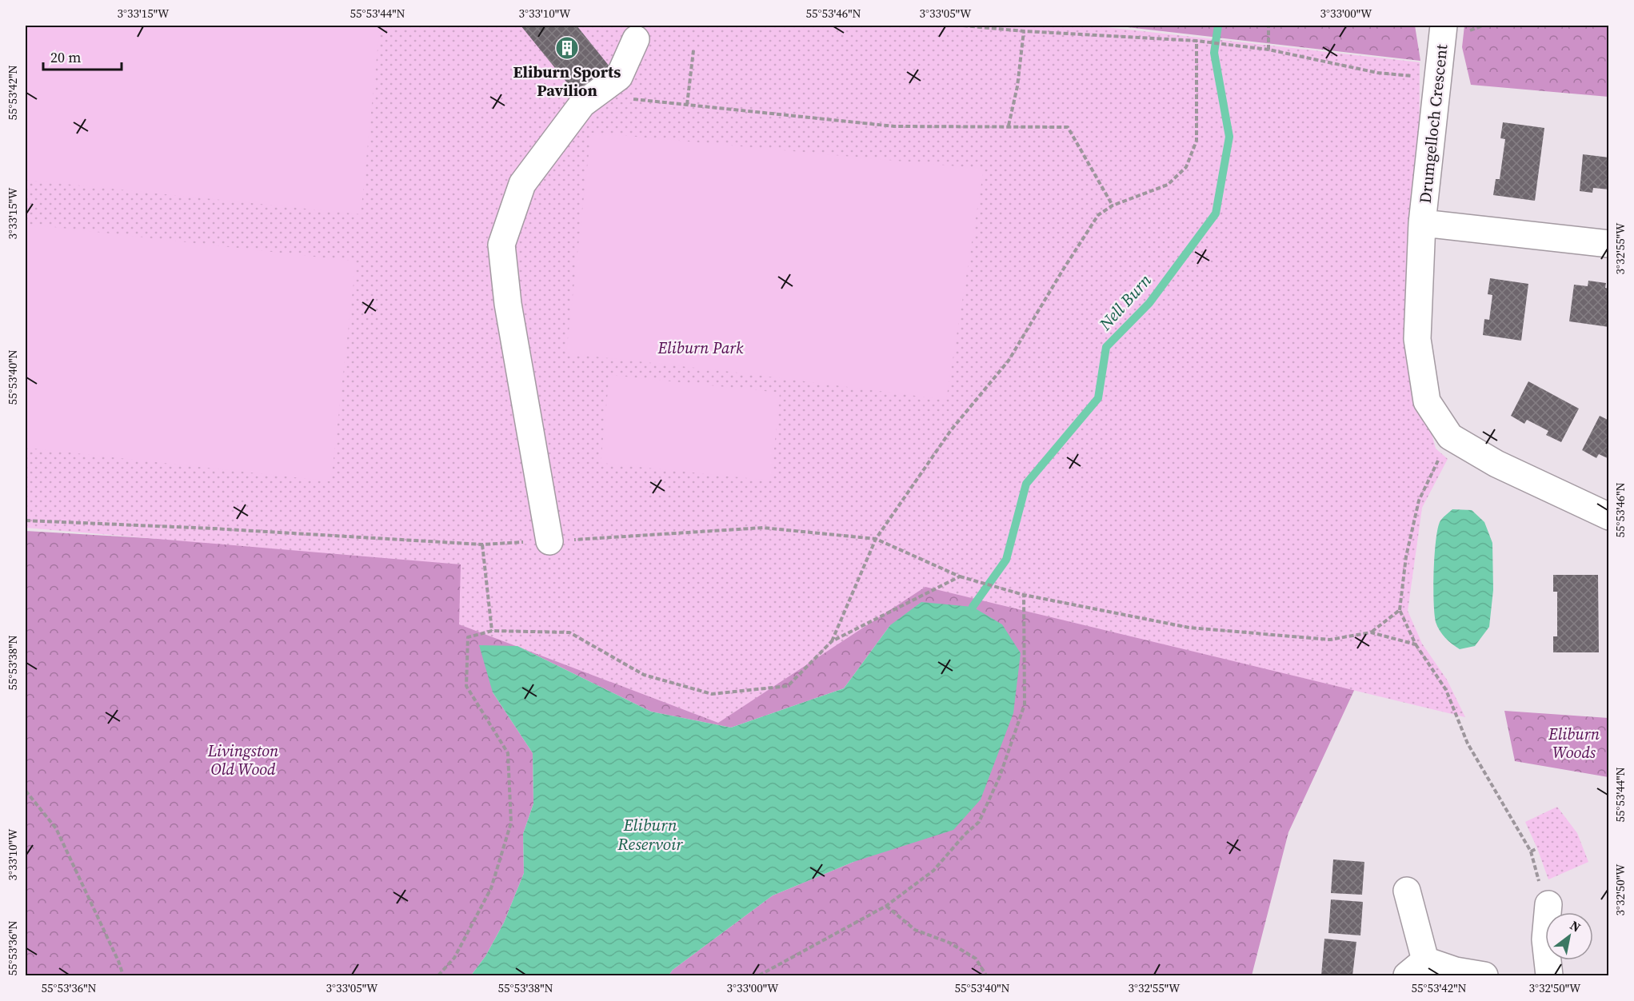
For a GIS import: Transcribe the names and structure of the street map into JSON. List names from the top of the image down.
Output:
{
  "streets": {
    "street": ["Drumgelloch Crescent"]
  },
  "water": ["Nell Burn", "Eliburn Reservoir"],
  "parks": ["Eliburn Park", "Eliburn Woods", "Livingston Old Wood"],
  "places": {
    "building": ["Eliburn Sports Pavilion"]
  },
  "scale_bar": "20 m",
  "north": "top right",
  "coordinates": [
    "3°33'15\"W",
    "55°53'44\"N",
    "3°33'10\"W",
    "55°53'46\"N",
    "3°33'05\"W",
    "3°33'00\"W",
    "55°53'42\"N",
    "3°32'55\"W",
    "55°53'40\"N",
    "55°53'38\"N",
    "3°32'50\"W",
    "55°53'36\"N"
  ]
}
